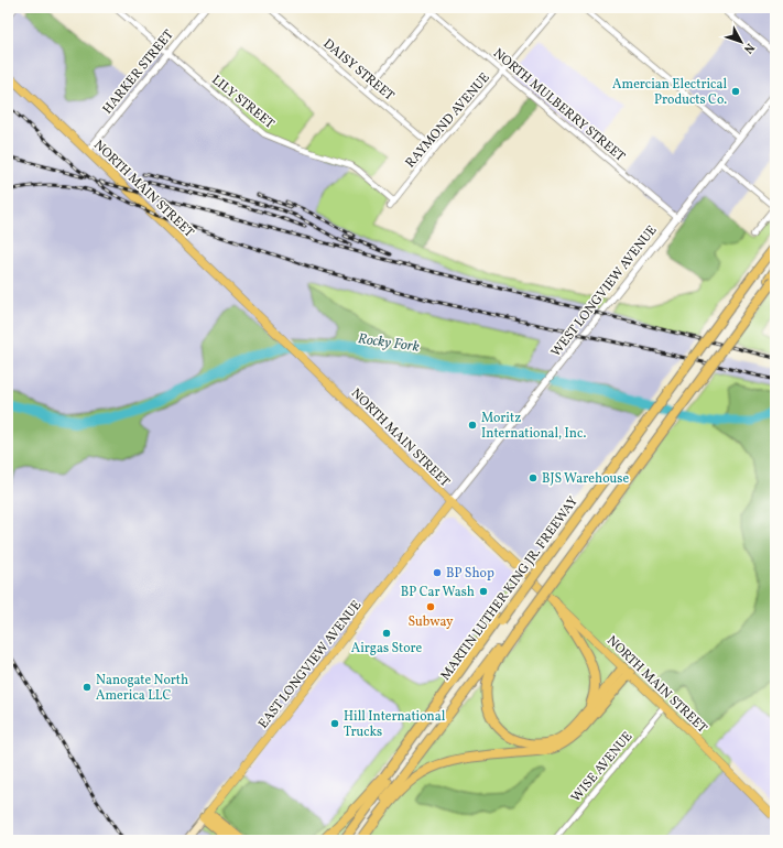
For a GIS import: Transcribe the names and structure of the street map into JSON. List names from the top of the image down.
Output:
{
  "streets": {
    "highway": ["MARTIN LUTHER KING JR. FREEWAY"],
    "main road": ["NORTH MAIN STREET", "EAST LONGVIEW AVENUE"],
    "street": [
      "DAISY STREET",
      "HARKER STREET",
      "LILY STREET",
      "NORTH MULBERRY STREET",
      "RAYMOND AVENUE",
      "WEST LONGVIEW AVENUE",
      "WISE AVENUE"
    ]
  },
  "crossings": [
    ["DAISY STREET", "RAYMOND AVENUE"],
    ["HARKER STREET", "LILY STREET"],
    ["HARKER STREET", "NORTH MAIN STREET"],
    ["LILY STREET", "RAYMOND AVENUE"],
    ["NORTH MULBERRY STREET", "RAYMOND AVENUE"],
    ["NORTH MULBERRY STREET", "WEST LONGVIEW AVENUE"],
    ["NORTH MAIN STREET", "WEST LONGVIEW AVENUE"],
    ["NORTH MAIN STREET", "EAST LONGVIEW AVENUE"],
    ["NORTH MAIN STREET", "WISE AVENUE"],
    ["WEST LONGVIEW AVENUE", "EAST LONGVIEW AVENUE"]
  ],
  "water": ["Rocky Fork"],
  "places": [
    "Amercian Electrical Products Co.",
    "Moritz International, Inc.",
    "BJS Warehouse",
    "BP Shop",
    "BP Car Wash",
    "Subway",
    "Airgas Store",
    "Nanogate North America LLC",
    "Hill International Trucks"
  ],
  "north": "bottom right"
}
